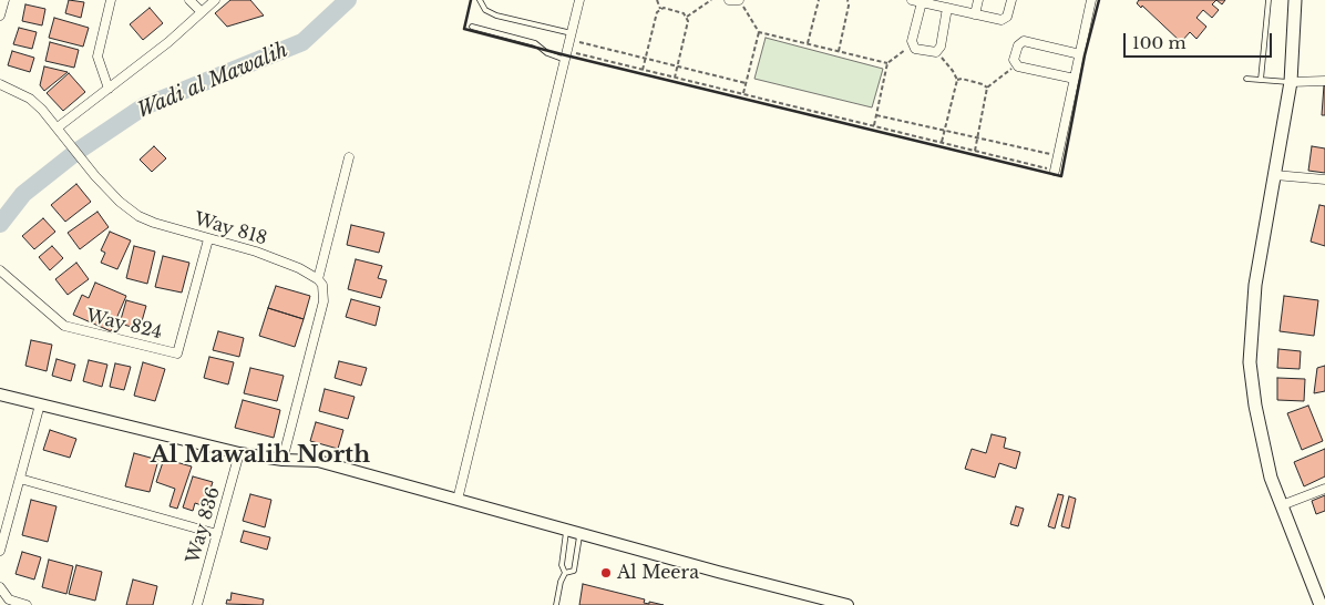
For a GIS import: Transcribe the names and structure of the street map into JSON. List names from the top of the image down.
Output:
{
  "streets": {
    "street": ["Way 818", "Way 824", "Way 836"]
  },
  "crossings": [
    ["Way 818", "Way 824"]
  ],
  "districts": ["Al Mawalih North"],
  "water": ["Wadi al Mawalih"],
  "places": ["Al Meera"],
  "scale_bar": "100 m"
}
